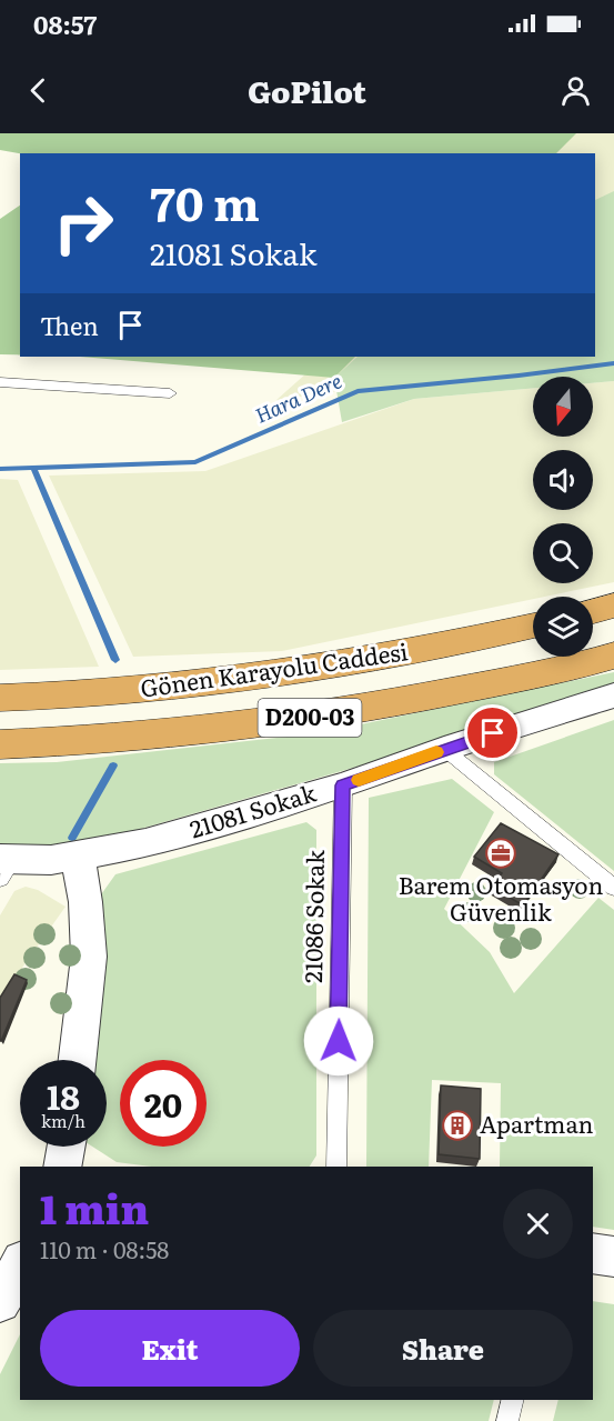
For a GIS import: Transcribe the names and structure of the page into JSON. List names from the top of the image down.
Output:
{
  "streets": {
    "highway": ["Gönen Karayolu Caddesi", "D200-03"],
    "street": ["21081 Sokak"],
    "lane": ["21086 Sokak"]
  },
  "crossings": [
    ["21081 Sokak", "21086 Sokak"]
  ],
  "water": ["Hara Dere"],
  "places": {
    "office": ["Barem Otomasyon Güvenlik"],
    "building": ["Apartman"]
  },
  "north": "bottom",
  "page": {
    "status": "08:57",
    "header": "GoPilot",
    "turn": ["70 m", "21081 Sokak"],
    "then": "Then",
    "speed": "18 km/h",
    "limit": "20",
    "heading": ["1 min", "110 m · 08:58"],
    "buttons": ["Exit", "Share"]
  }
}
